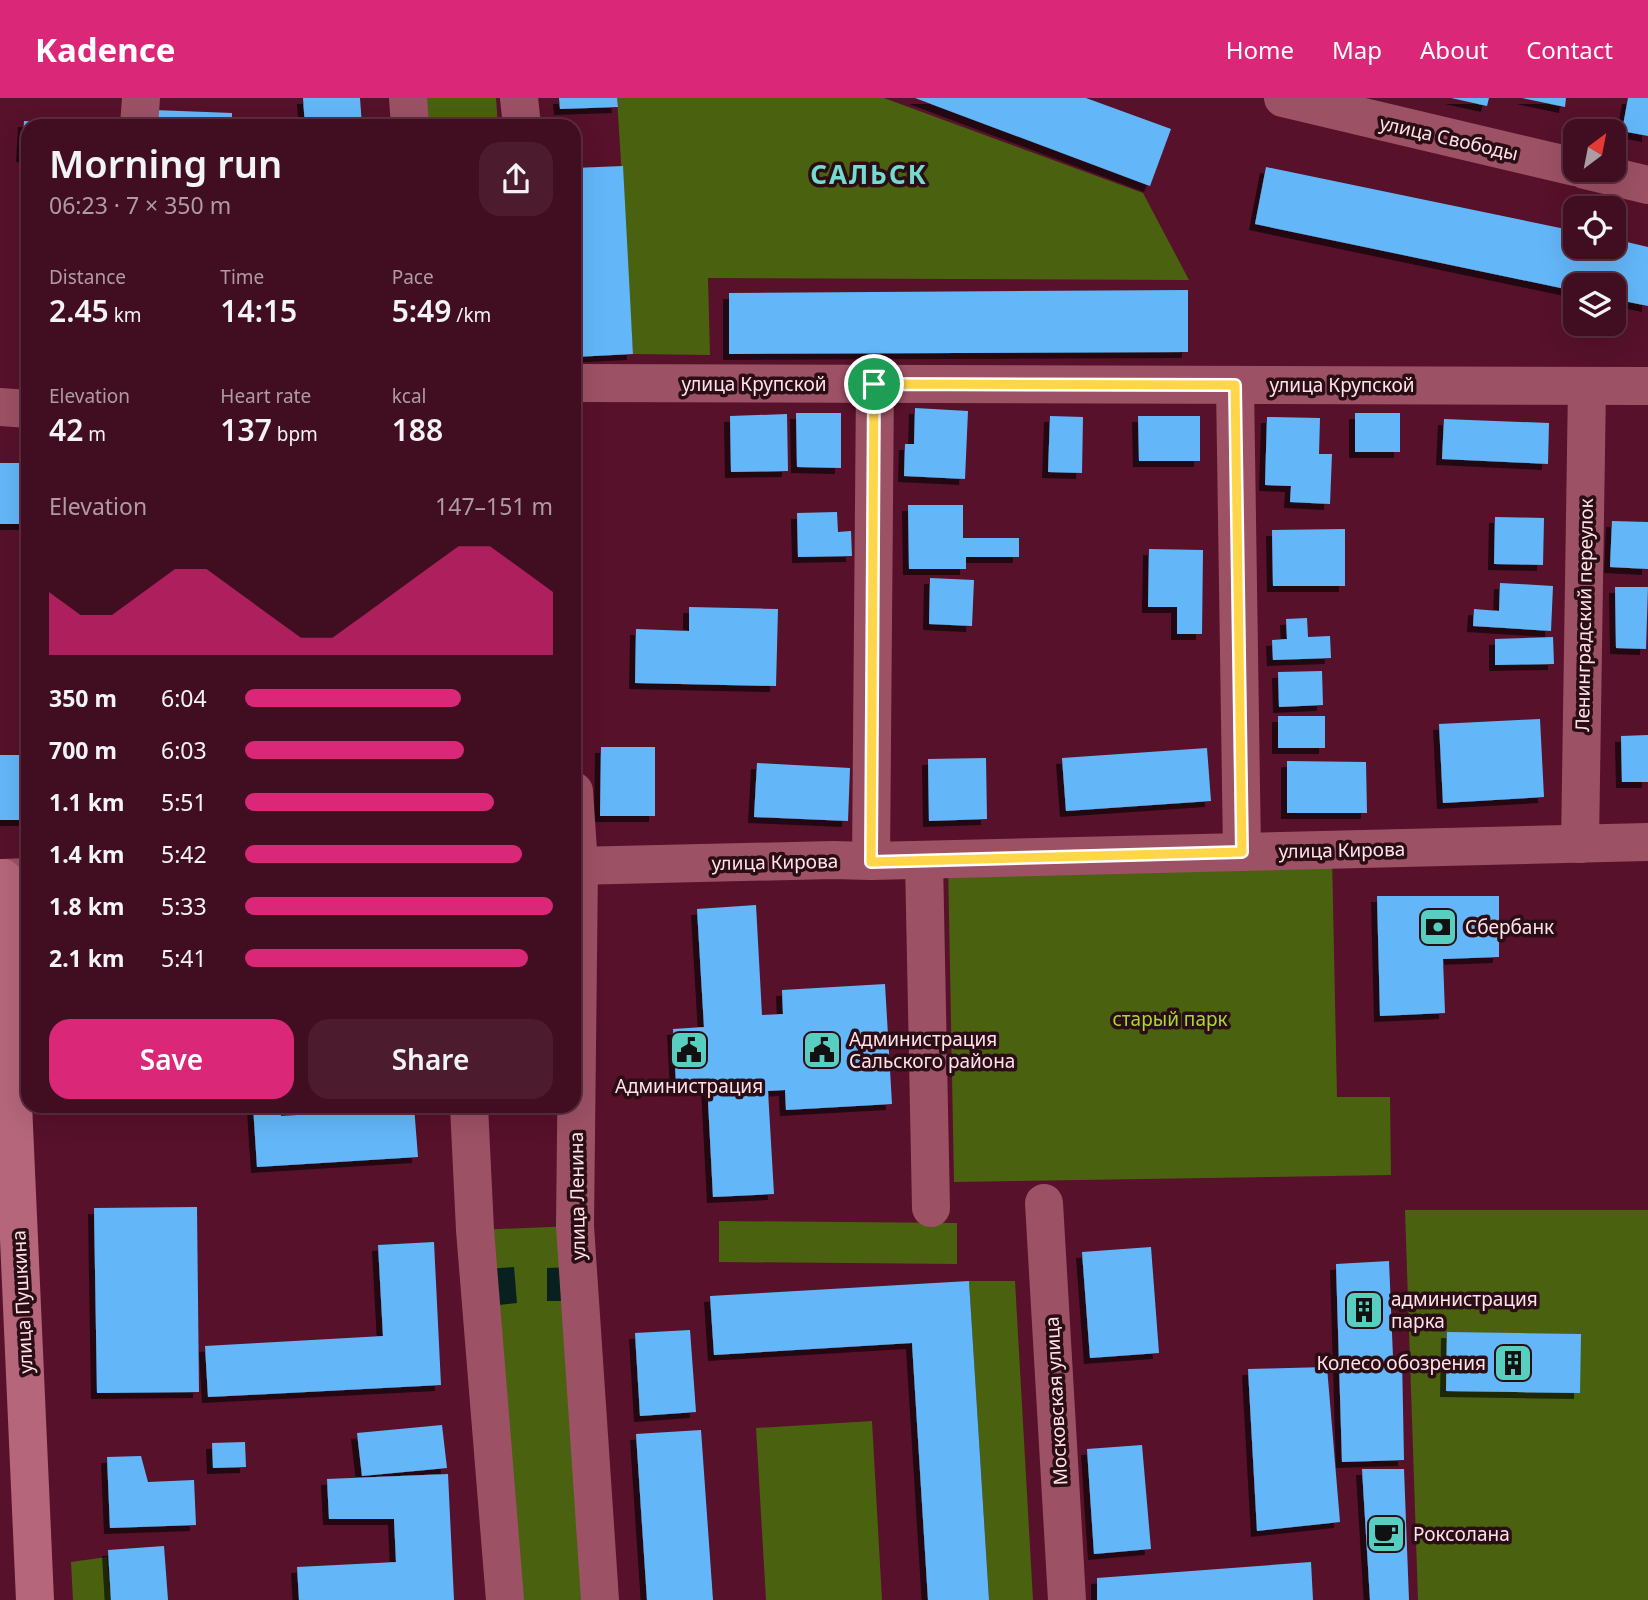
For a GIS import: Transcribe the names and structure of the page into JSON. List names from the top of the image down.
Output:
{
  "streets": {
    "main road": ["улица Пушкина"],
    "street": [
      "улица Свободы",
      "улица Крупской",
      "Ленинградский переулок",
      "улица Кирова",
      "улица Ленина",
      "Московская улица"
    ]
  },
  "crossings": [
    ["улица Крупской", "Ленинградский переулок"],
    ["Ленинградский переулок", "улица Кирова"]
  ],
  "districts": ["САЛЬСК"],
  "parks": ["старый парк"],
  "places": {
    "bank": ["Сбербанк"],
    "public building": ["Администрация", "Администрация Сальского района"],
    "building": ["администрация парка", "Колесо обозрения"],
    "cafe": ["Роксолана"]
  },
  "north": "top right",
  "page": {
    "header": "Kadence",
    "nav": [
      "Home",
      "Map",
      "About",
      "Contact"
    ],
    "heading": ["Morning run", "06:23 · 7 × 350 m"],
    "stats": [
      ["Distance", "2.45 km"],
      ["Time", "14:15"],
      ["Pace", "5:49 /km"],
      ["Elevation", "42 m"],
      ["Heart rate", "137 bpm"],
      ["kcal", "188"]
    ],
    "chart": ["Elevation", "147–151 m"],
    "list": [
      {
        "name": "350 m",
        "note": "6:04"
      },
      {
        "name": "700 m",
        "note": "6:03"
      },
      {
        "name": "1.1 km",
        "note": "5:51"
      },
      {
        "name": "1.4 km",
        "note": "5:42"
      },
      {
        "name": "1.8 km",
        "note": "5:33"
      },
      {
        "name": "2.1 km",
        "note": "5:41"
      }
    ],
    "buttons": ["Save", "Share"]
  }
}
